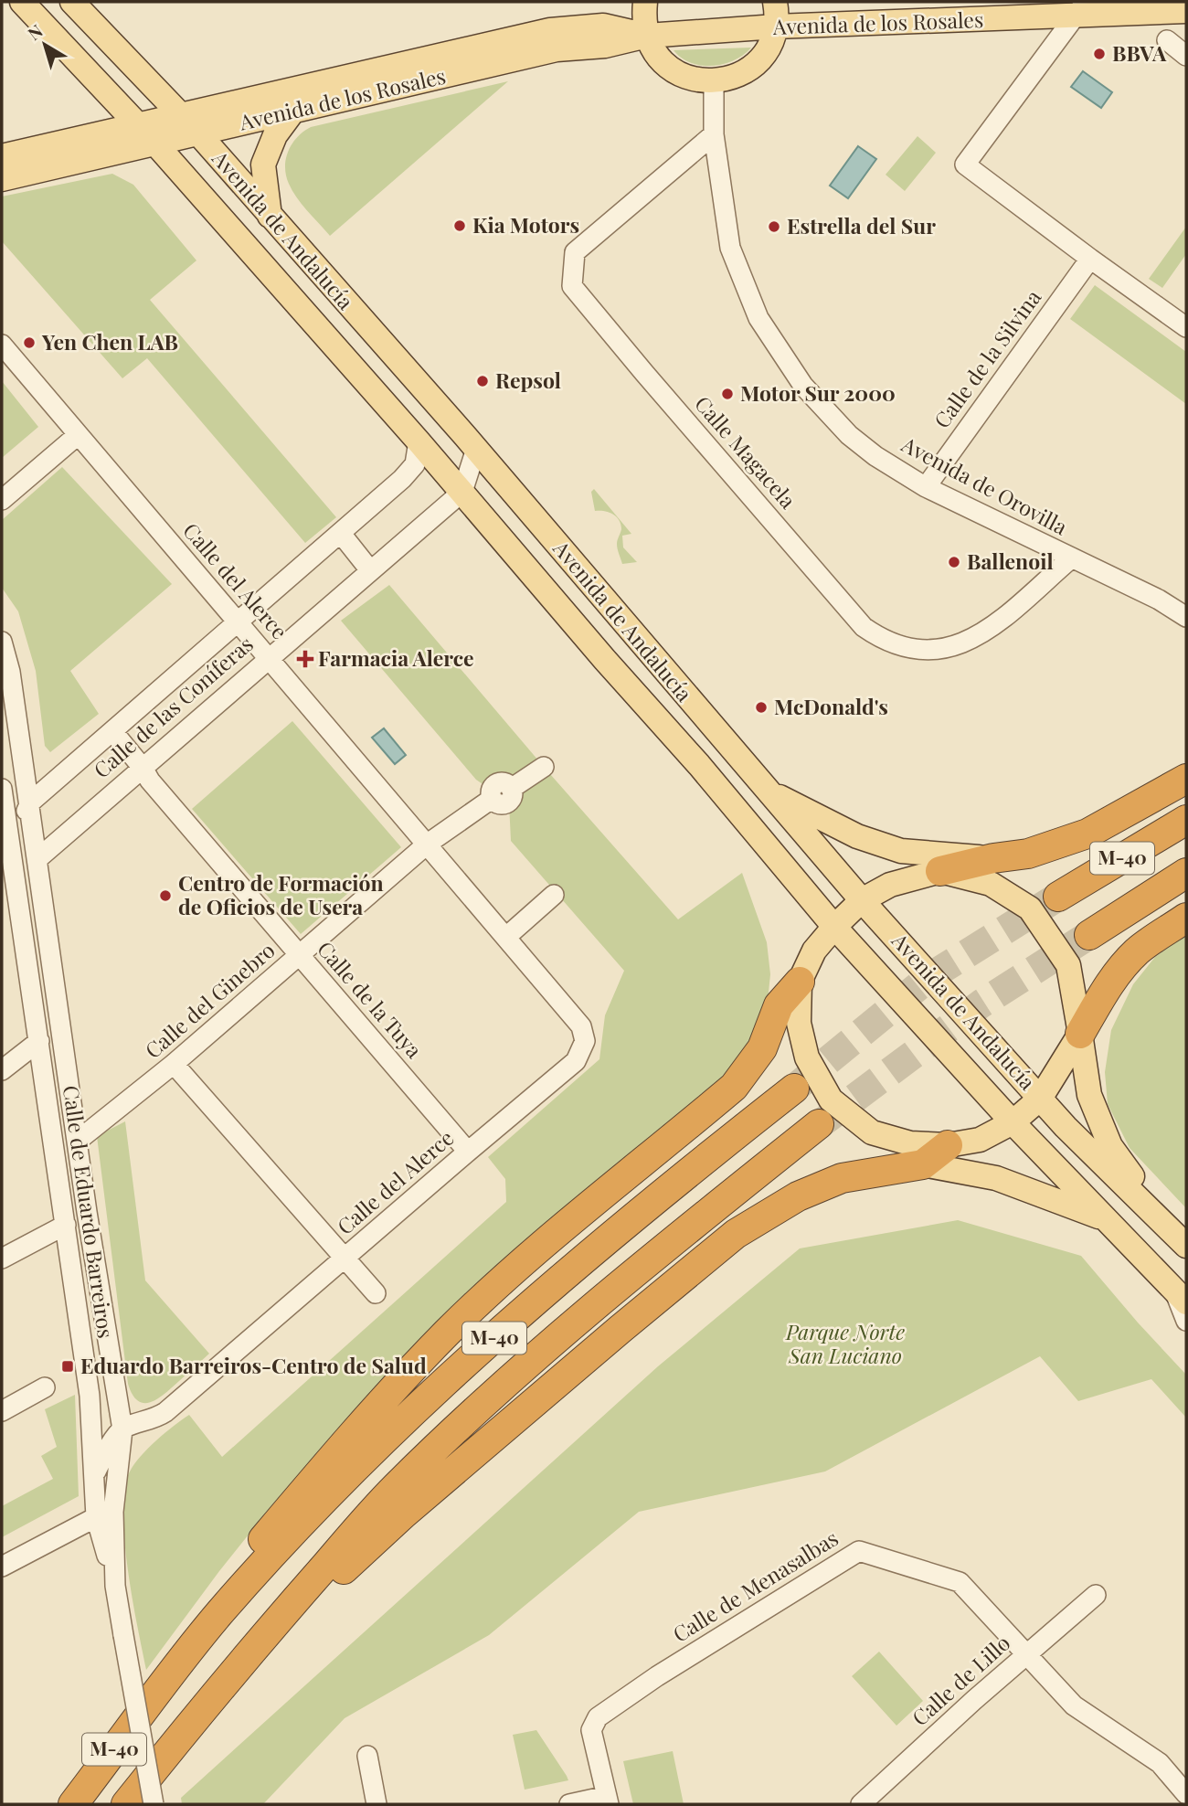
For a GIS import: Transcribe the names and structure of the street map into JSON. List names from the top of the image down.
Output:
{
  "streets": {
    "highway": ["M-40"],
    "main road": ["Avenida de los Rosales", "Avenida de Andalucía"],
    "street": [
      "Calle de la Silvina",
      "Calle Magacela",
      "Avenida de Orovilla",
      "Calle del Alerce",
      "Calle de las Coníferas",
      "Calle de la Tuya",
      "Calle del Ginebro",
      "Calle de Eduardo Barreiros",
      "Calle de Menasalbas",
      "Calle de Lillo"
    ]
  },
  "crossings": [
    ["Avenida de los Rosales", "Avenida de Andalucía"],
    ["Avenida de Andalucía", "Calle de las Coníferas"],
    ["Calle de la Silvina", "Avenida de Orovilla"],
    ["Calle Magacela", "Avenida de Orovilla"],
    ["Calle del Alerce", "Calle de las Coníferas"],
    ["Calle del Alerce", "Calle de la Tuya"],
    ["Calle del Alerce", "Calle del Ginebro"],
    ["Calle del Alerce", "Calle de Eduardo Barreiros"],
    ["Calle de las Coníferas", "Calle de la Tuya"],
    ["Calle de las Coníferas", "Calle de Eduardo Barreiros"],
    ["Calle de la Tuya", "Calle del Ginebro"],
    ["Calle del Ginebro", "Calle de Eduardo Barreiros"],
    ["Calle de Menasalbas", "Calle de Lillo"]
  ],
  "parks": ["Parque Norte San Luciano"],
  "places": {
    "other": [
      "BBVA",
      "Kia Motors",
      "Estrella del Sur",
      "Yen Chen LAB",
      "Repsol",
      "Motor Sur 2000",
      "Ballenoil",
      "McDonald's",
      "Centro de Formación de Oficios de Usera"
    ],
    "health": ["Farmacia Alerce"],
    "transit": ["Eduardo Barreiros-Centro de Salud"]
  },
  "north": "top left"
}
